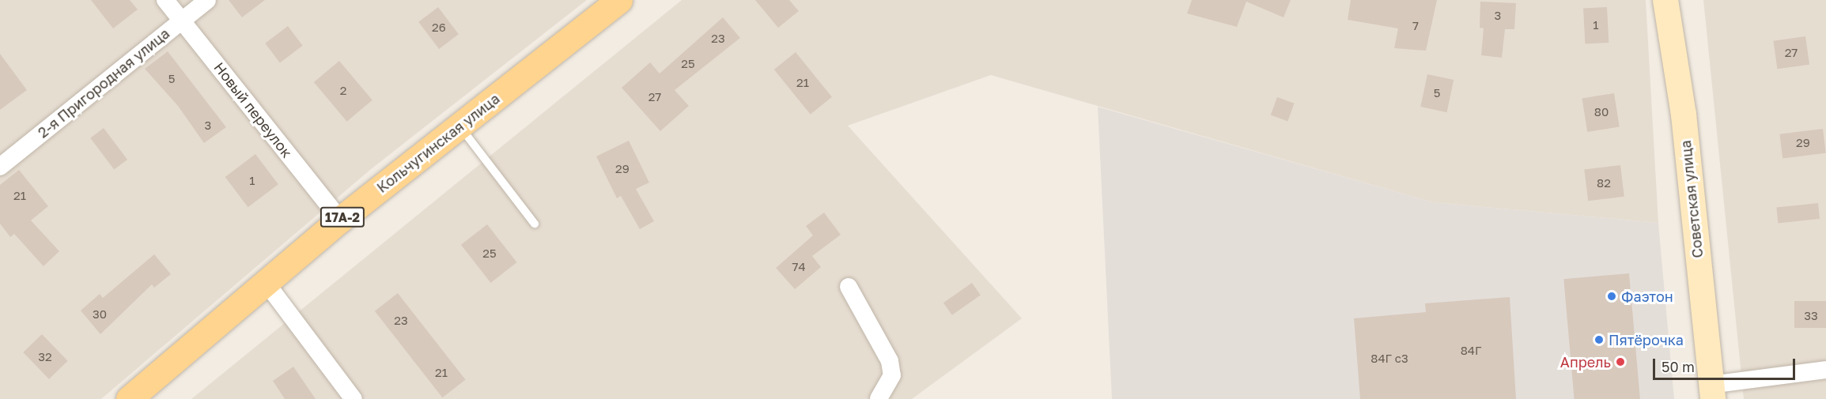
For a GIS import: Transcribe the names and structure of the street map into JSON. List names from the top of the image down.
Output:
{
  "streets": {
    "main road": ["Кольчугинская улица", "17А-2"],
    "street": ["2-я Пригородная улица", "Новый переулок", "Советская улица"]
  },
  "crossings": [
    ["2-я Пригородная улица", "Новый переулок"],
    ["Новый переулок", "Кольчугинская улица"]
  ],
  "places": ["Фаэтон", "Пятёрочка", "Апрель"],
  "house_numbers": [
    "3",
    "1",
    "7",
    "26",
    "23",
    "27",
    "25",
    "5",
    "21",
    "2",
    "5",
    "27",
    "80",
    "3",
    "29",
    "29",
    "1",
    "82",
    "21",
    "25",
    "74",
    "30",
    "33",
    "23",
    "84Г",
    "32",
    "84Г с3",
    "21"
  ],
  "scale_bar": "50 m"
}
